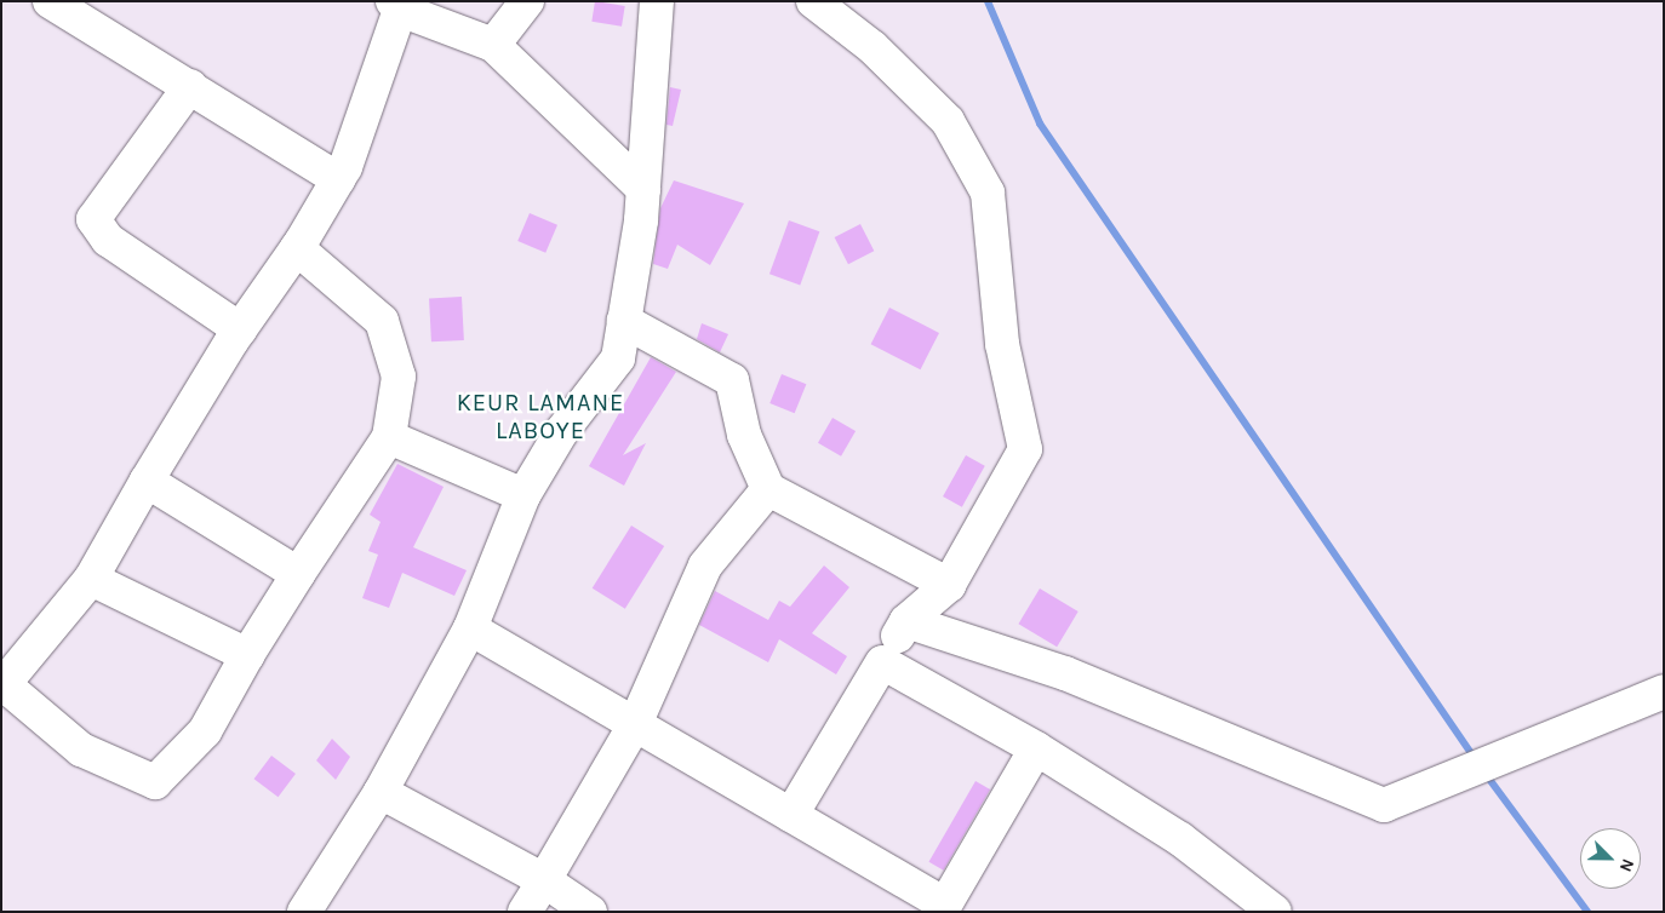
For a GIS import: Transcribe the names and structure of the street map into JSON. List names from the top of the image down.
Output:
{
  "districts": ["KEUR LAMANE LABOYE"],
  "north": "bottom right"
}
